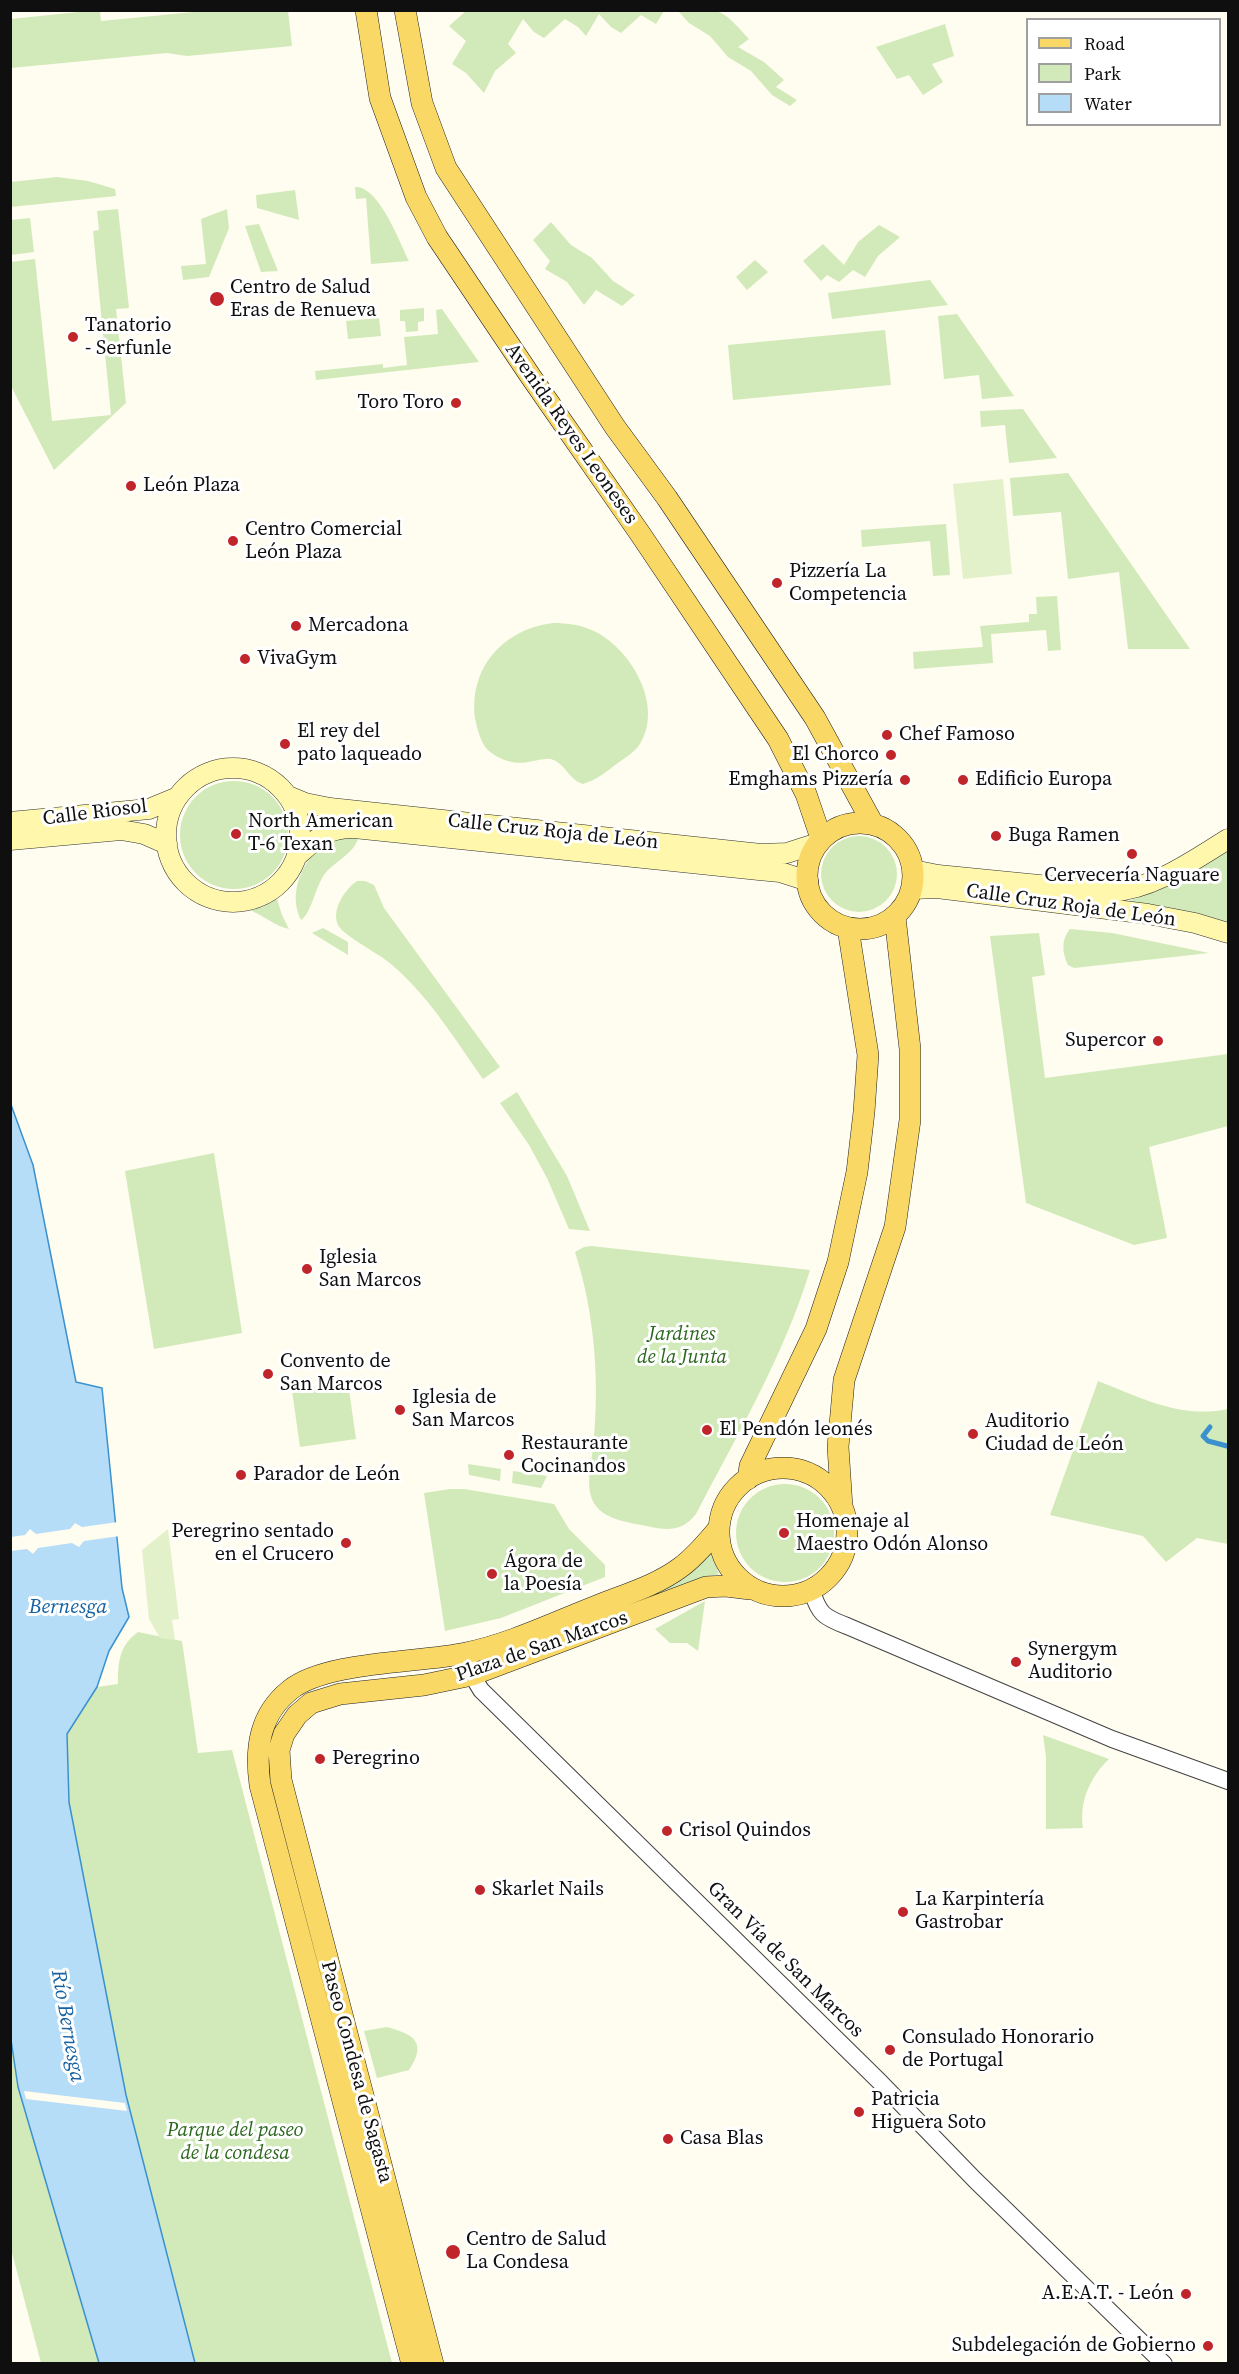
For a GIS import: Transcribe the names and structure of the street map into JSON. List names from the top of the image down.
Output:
{
  "streets": {
    "main road": [
      "Avenida Reyes Leoneses",
      "Calle Riosol",
      "Calle Cruz Roja de León",
      "Plaza de San Marcos",
      "Paseo Condesa de Sagasta"
    ],
    "street": ["Gran Vía de San Marcos"]
  },
  "crossings": [
    ["Avenida Reyes Leoneses", "Calle Cruz Roja de León"],
    ["Calle Riosol", "Calle Cruz Roja de León"],
    ["Plaza de San Marcos", "Gran Vía de San Marcos"],
    ["Plaza de San Marcos", "Paseo Condesa de Sagasta"]
  ],
  "water": ["Bernesga", "Río Bernesga"],
  "parks": ["Jardines de la Junta", "Parque del paseo de la condesa"],
  "places": [
    "Centro de Salud Eras de Renueva",
    "Tanatorio - Serfunle",
    "Toro Toro",
    "León Plaza",
    "Centro Comercial León Plaza",
    "Pizzería La Competencia",
    "Mercadona",
    "VivaGym",
    "Chef Famoso",
    "El rey del pato laqueado",
    "El Chorco",
    "Emghams Pizzería",
    "Edificio Europa",
    "North American T-6 Texan",
    "Buga Ramen",
    "Cervecería Naguare",
    "Supercor",
    "Iglesia San Marcos",
    "Convento de San Marcos",
    "Iglesia de San Marcos",
    "El Pendón leonés",
    "Auditorio Ciudad de León",
    "Restaurante Cocinandos",
    "Parador de León",
    "Homenaje al Maestro Odón Alonso",
    "Peregrino sentado en el Crucero",
    "Ágora de la Poesía",
    "Synergym Auditorio",
    "Peregrino",
    "Crisol Quindos",
    "Skarlet Nails",
    "La Karpintería Gastrobar",
    "Consulado Honorario de Portugal",
    "Patricia Higuera Soto",
    "Casa Blas",
    "Centro de Salud La Condesa",
    "A.E.A.T. - León",
    "Subdelegación de Gobierno"
  ],
  "legend": ["Road", "Park", "Water"]
}
